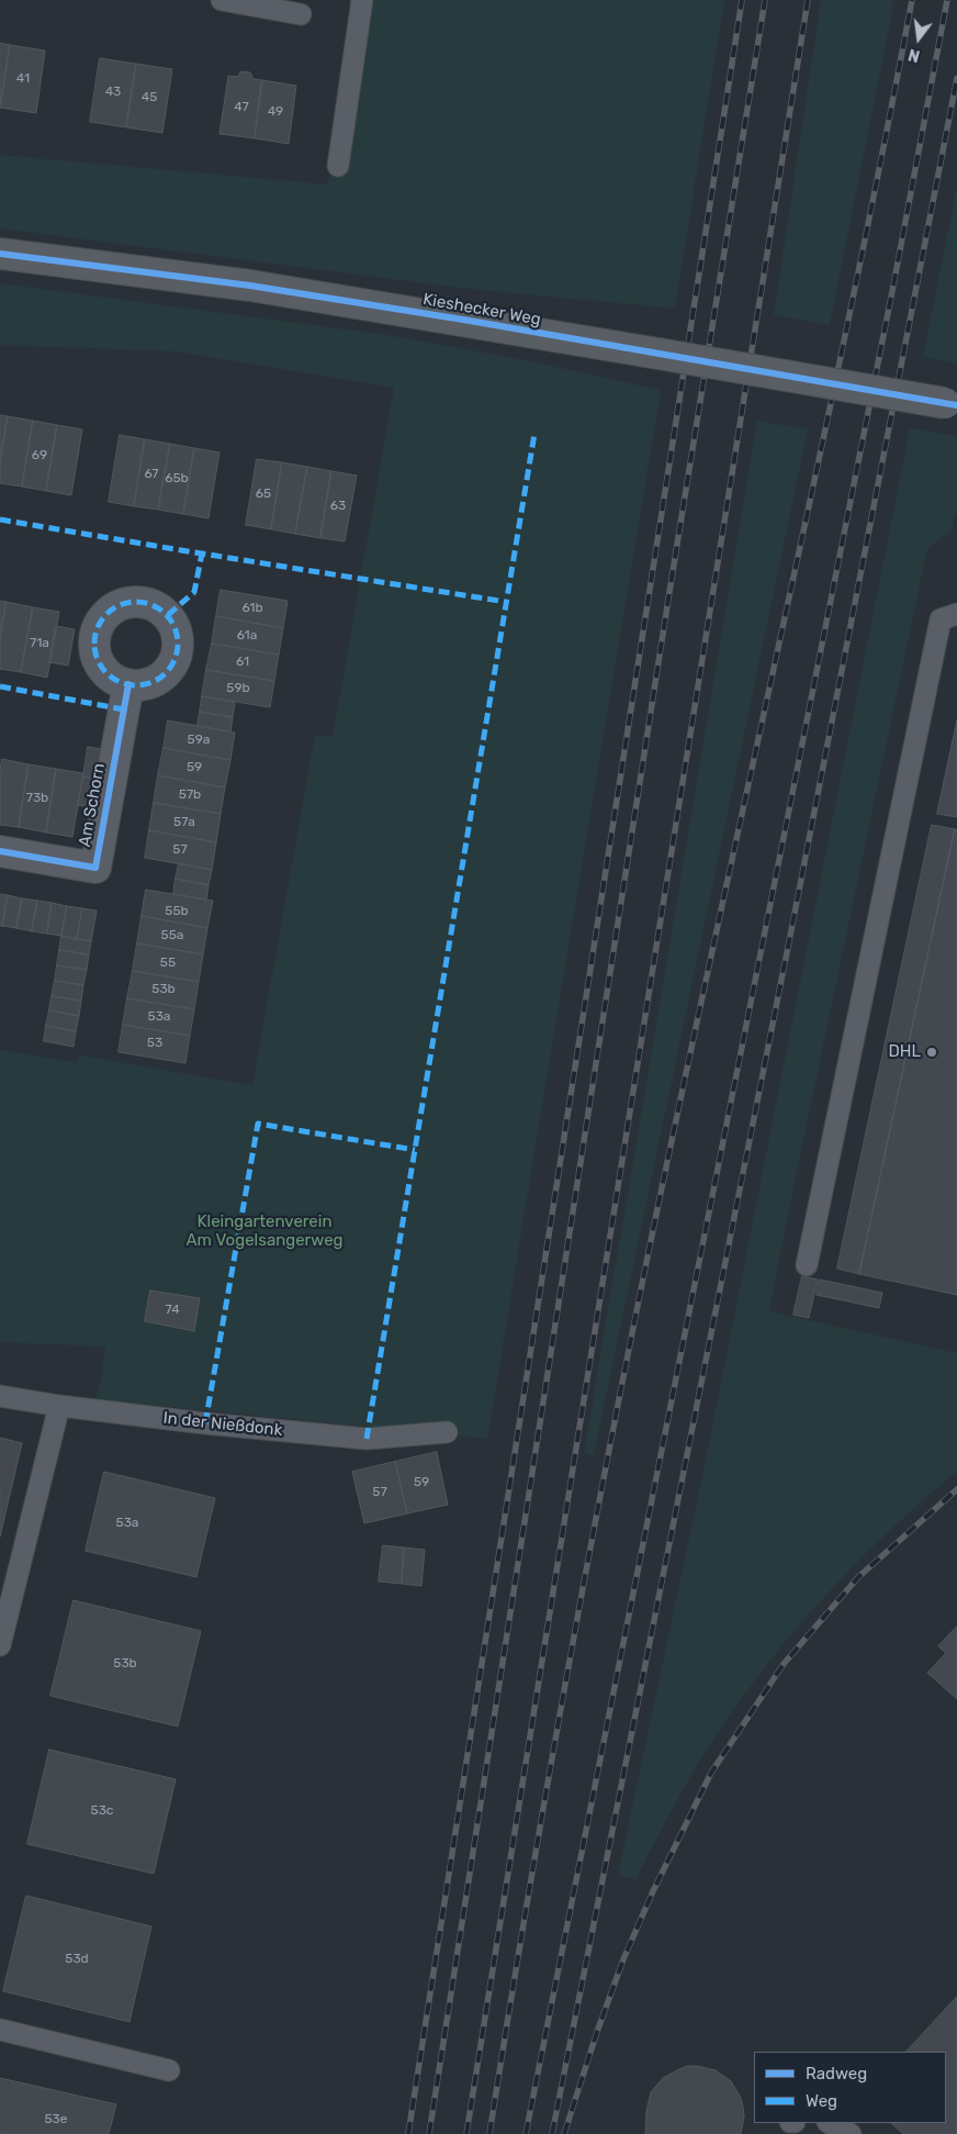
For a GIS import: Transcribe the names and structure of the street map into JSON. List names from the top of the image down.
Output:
{
  "streets": {
    "street": ["Kieshecker Weg", "Am Schorn"],
    "lane": ["In der Nießdonk"]
  },
  "parks": ["Kleingartenverein Am Vogelsangerweg"],
  "places": ["DHL"],
  "house_numbers": [
    "41",
    "43",
    "45",
    "47",
    "49",
    "69",
    "67",
    "65b",
    "65",
    "63",
    "61b",
    "61a",
    "71a",
    "61",
    "59b",
    "59a",
    "59",
    "57b",
    "73b",
    "57a",
    "57",
    "55b",
    "55a",
    "55",
    "53b",
    "53a",
    "53",
    "74",
    "59",
    "57",
    "53a",
    "53b",
    "53c",
    "53d",
    "53e"
  ],
  "legend": ["Radweg", "Weg"],
  "north": "bottom"
}
